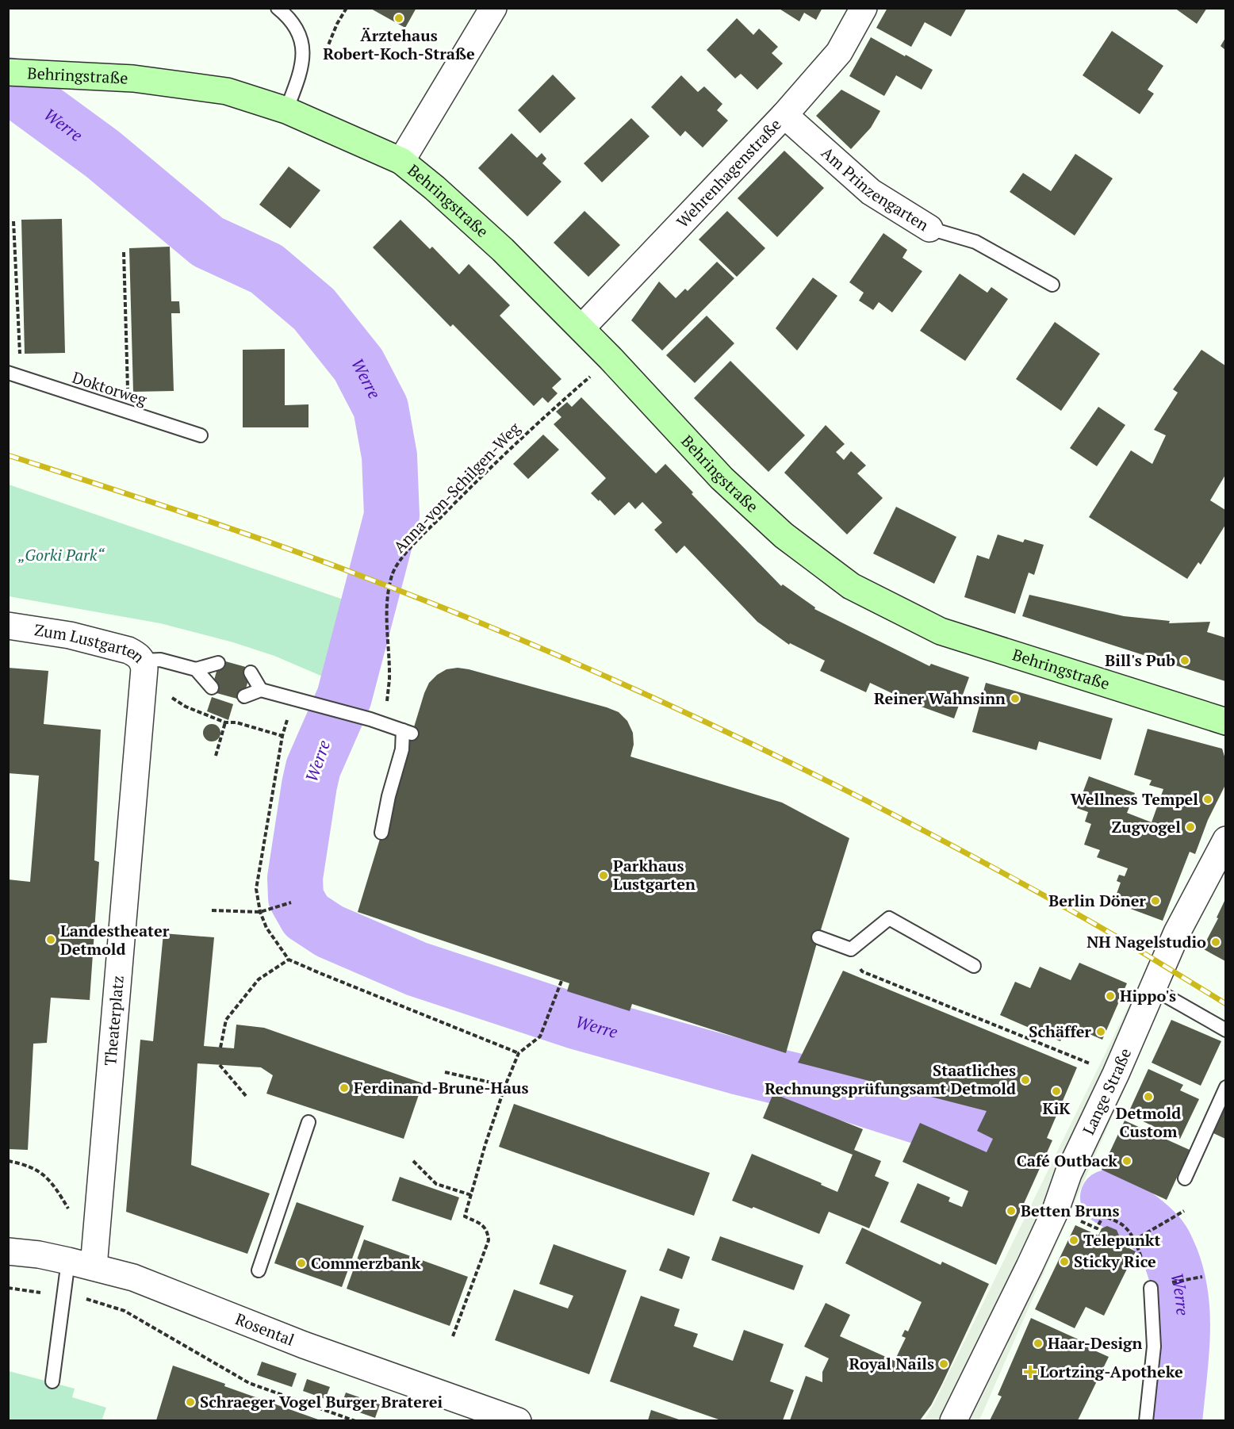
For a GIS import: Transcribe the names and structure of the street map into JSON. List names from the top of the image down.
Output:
{
  "streets": {
    "street": [
      "Behringstraße",
      "Wehrenhagenstraße",
      "Am Prinzengarten",
      "Zum Lustgarten",
      "Theaterplatz",
      "Lange Straße",
      "Rosental"
    ],
    "lane": ["Doktorweg"],
    "path": ["Anna-von-Schilgen-Weg"]
  },
  "crossings": [
    ["Behringstraße", "Wehrenhagenstraße"],
    ["Behringstraße", "Anna-von-Schilgen-Weg"],
    ["Wehrenhagenstraße", "Am Prinzengarten"],
    ["Zum Lustgarten", "Theaterplatz"],
    ["Theaterplatz", "Rosental"]
  ],
  "water": ["Werre"],
  "parks": ["„Gorki Park“"],
  "places": {
    "other": [
      "Ärztehaus Robert-Koch-Straße",
      "Bill's Pub",
      "Reiner Wahnsinn",
      "Wellness Tempel",
      "Zugvogel",
      "Parkhaus Lustgarten",
      "Berlin Döner",
      "Landestheater Detmold",
      "NH Nagelstudio",
      "Hippo's",
      "Schäffer",
      "Staatliches Rechnungsprüfungsamt Detmold",
      "Ferdinand-Brune-Haus",
      "KiK",
      "Detmold Custom",
      "Café Outback",
      "Betten Bruns",
      "Telepunkt",
      "Sticky Rice",
      "Commerzbank",
      "Haar-Design",
      "Royal Nails",
      "Schraeger Vogel Burger Braterei"
    ],
    "health": ["Lortzing-Apotheke"]
  }
}
